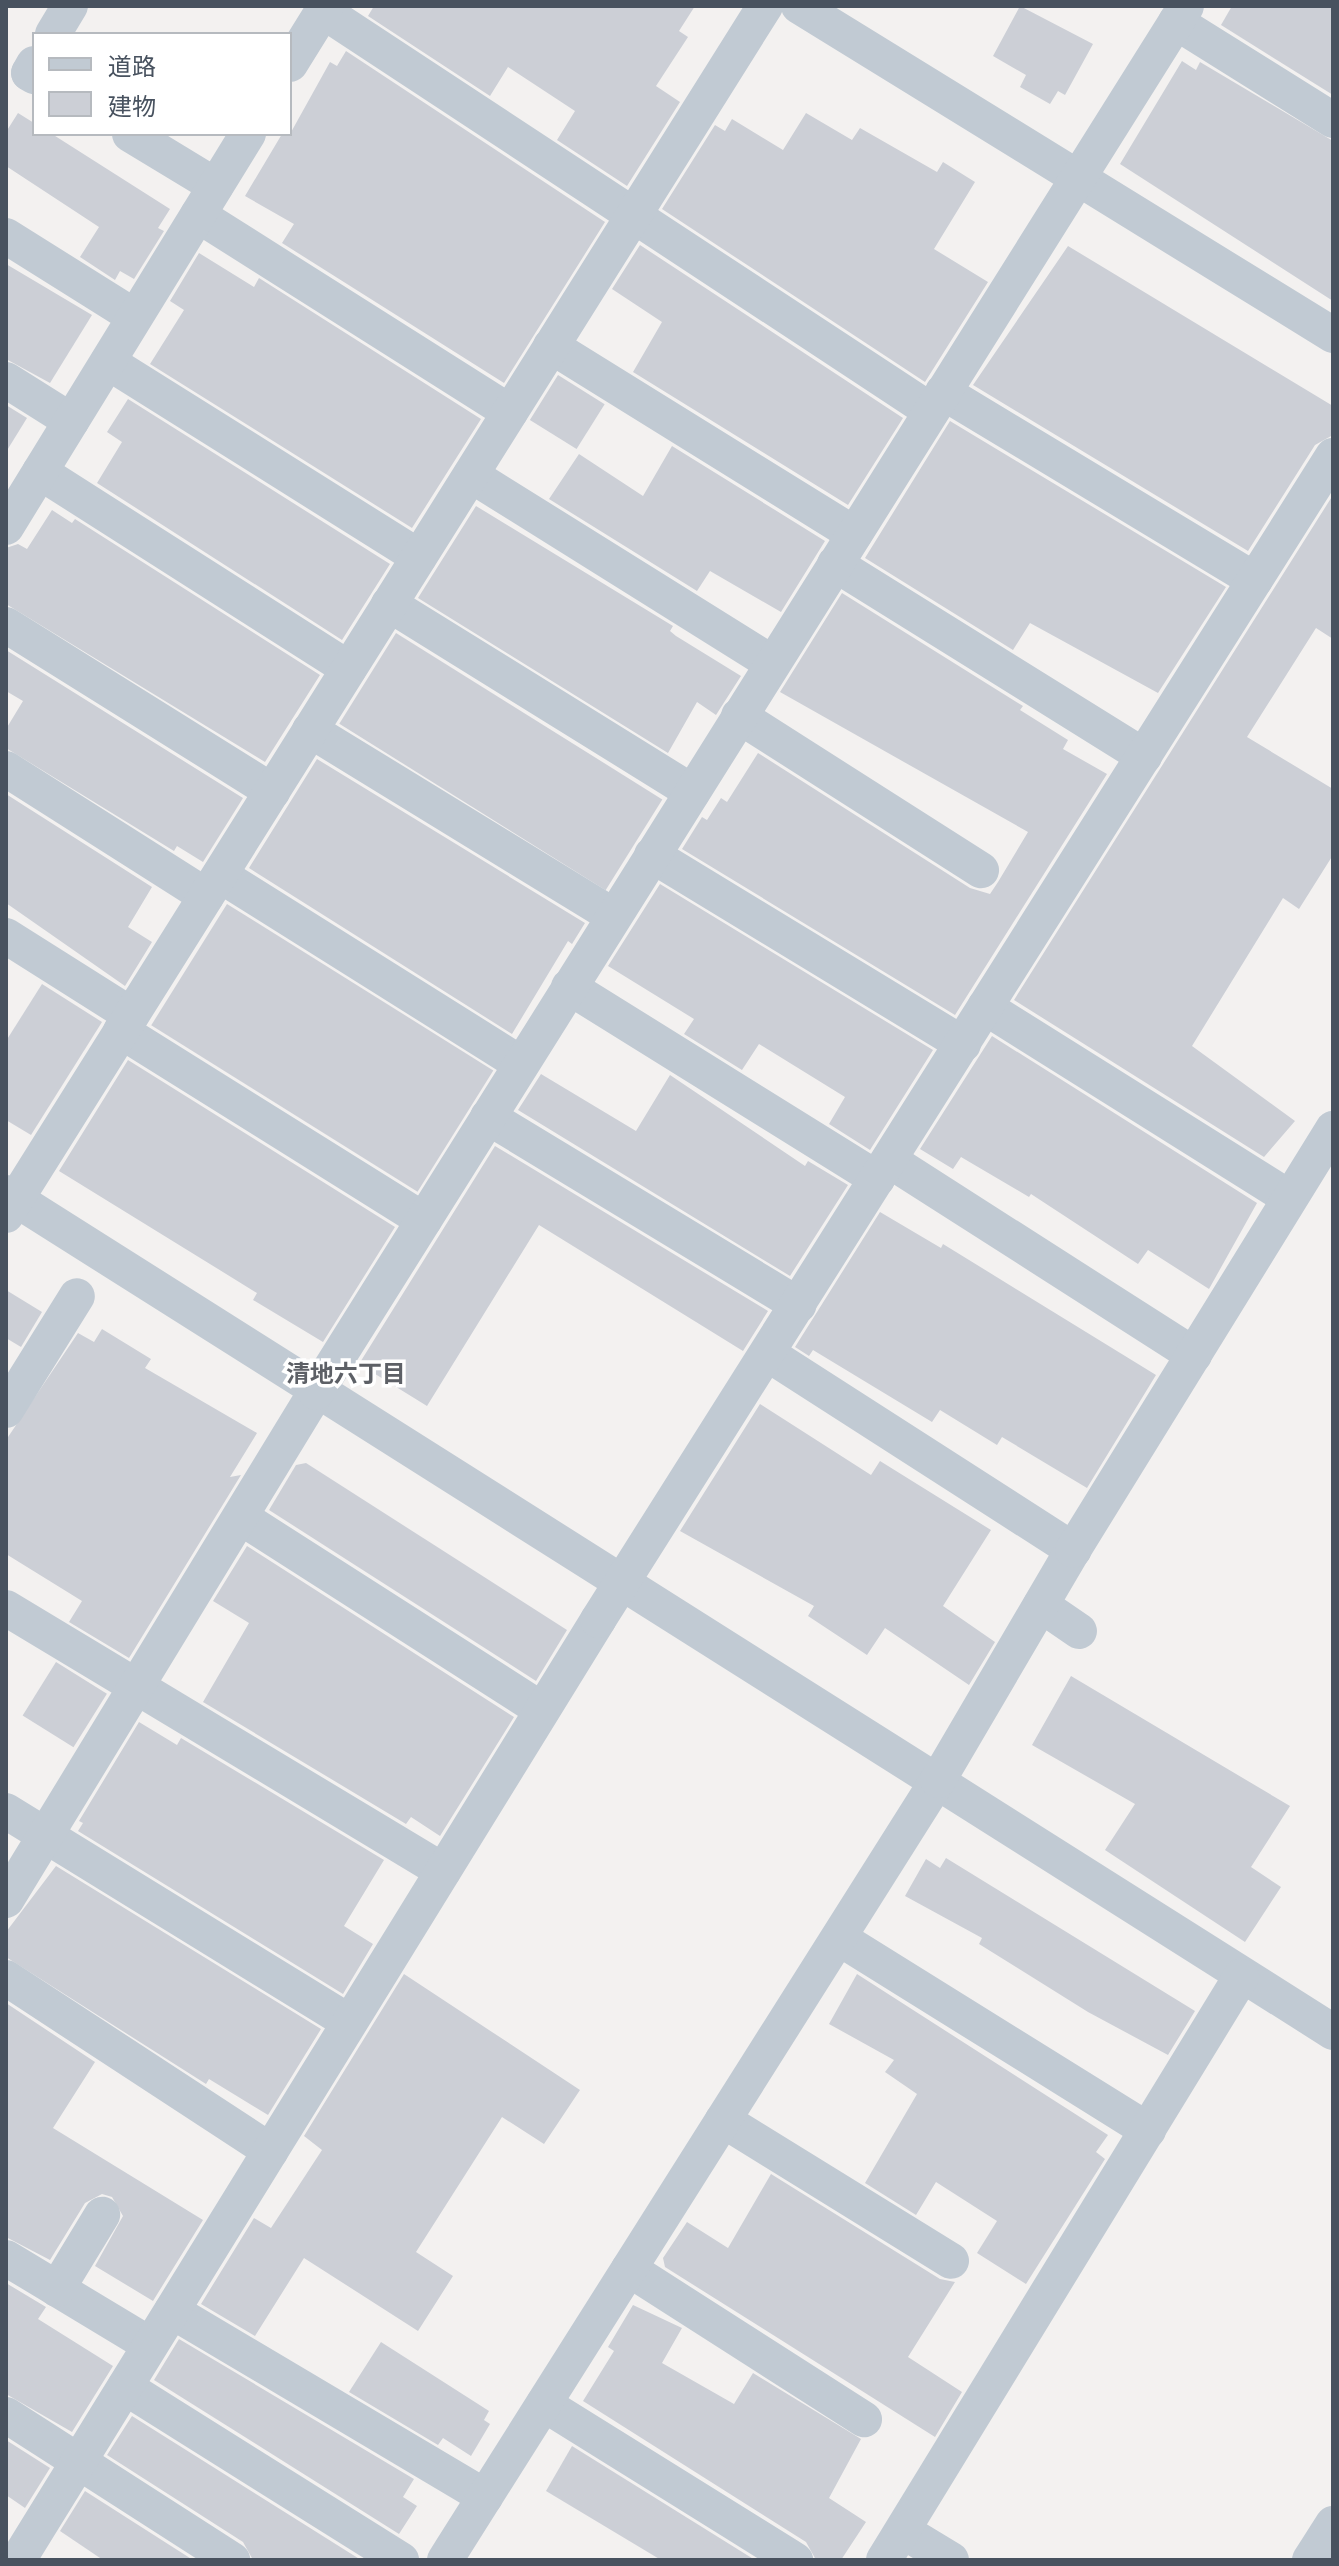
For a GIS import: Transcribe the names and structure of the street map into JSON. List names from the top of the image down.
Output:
{
  "districts": ["清地六丁目"],
  "legend": ["道路", "建物"]
}
